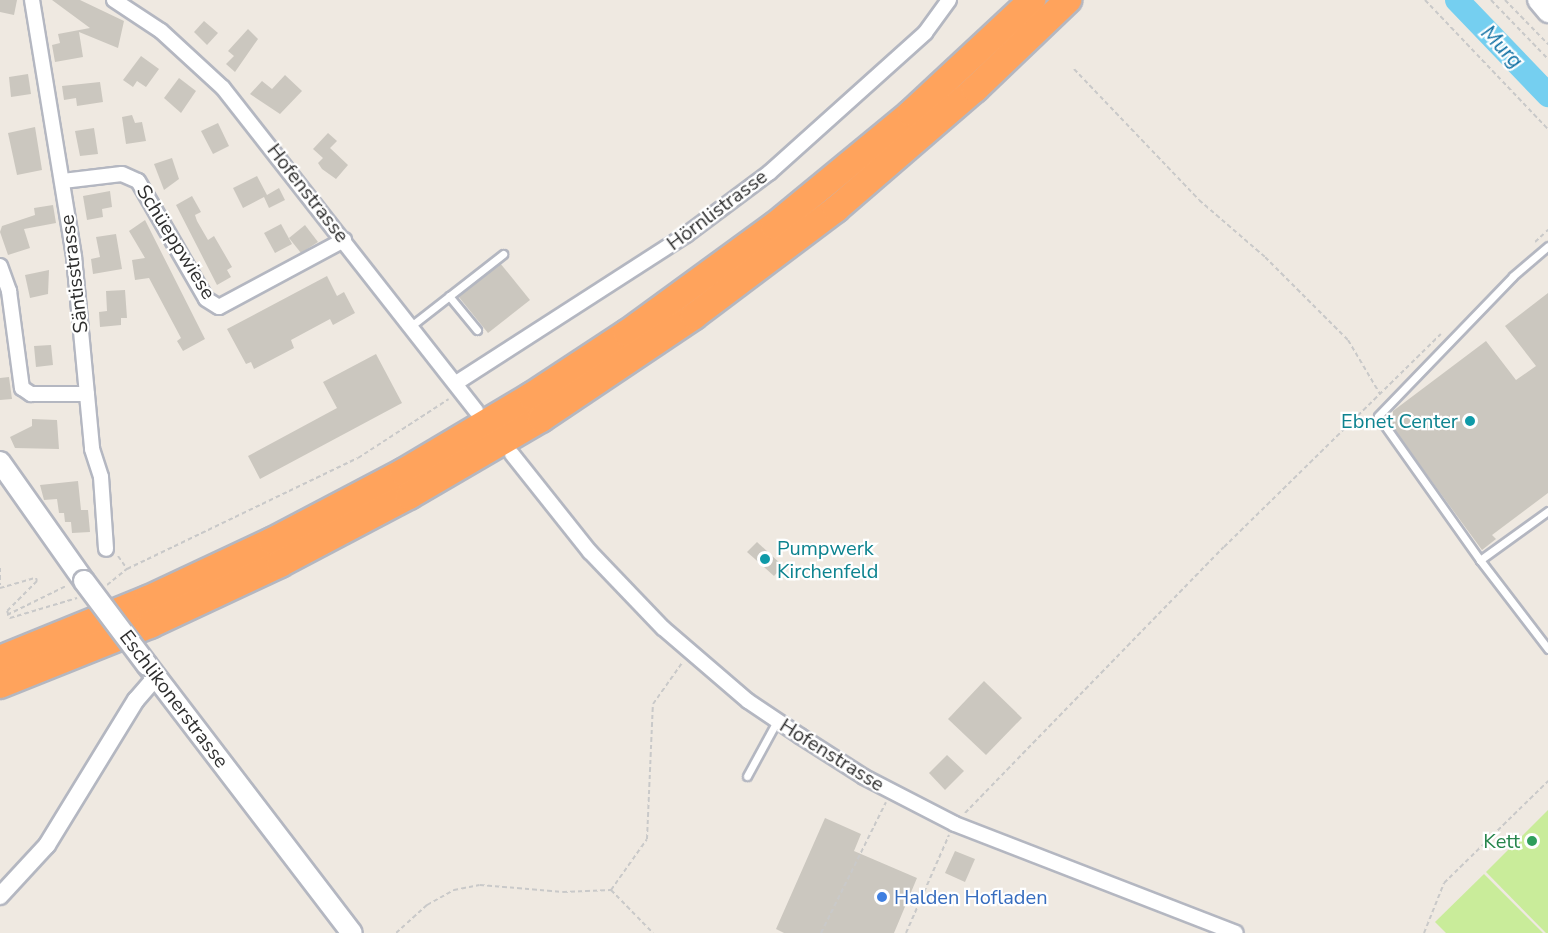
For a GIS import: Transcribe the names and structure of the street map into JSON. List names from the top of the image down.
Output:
{
  "streets": {
    "main road": ["Eschlikonerstrasse"],
    "street": [
      "Hofenstrasse",
      "Hörnlistrasse",
      "Schüeppwiese",
      "Säntisstrasse"
    ]
  },
  "crossings": [
    ["Hofenstrasse", "Hörnlistrasse"],
    ["Hofenstrasse", "Schüeppwiese"],
    ["Schüeppwiese", "Säntisstrasse"]
  ],
  "water": ["Murg"],
  "places": [
    "Ebnet Center",
    "Pumpwerk Kirchenfeld",
    "Kett",
    "Halden Hofladen"
  ]
}
